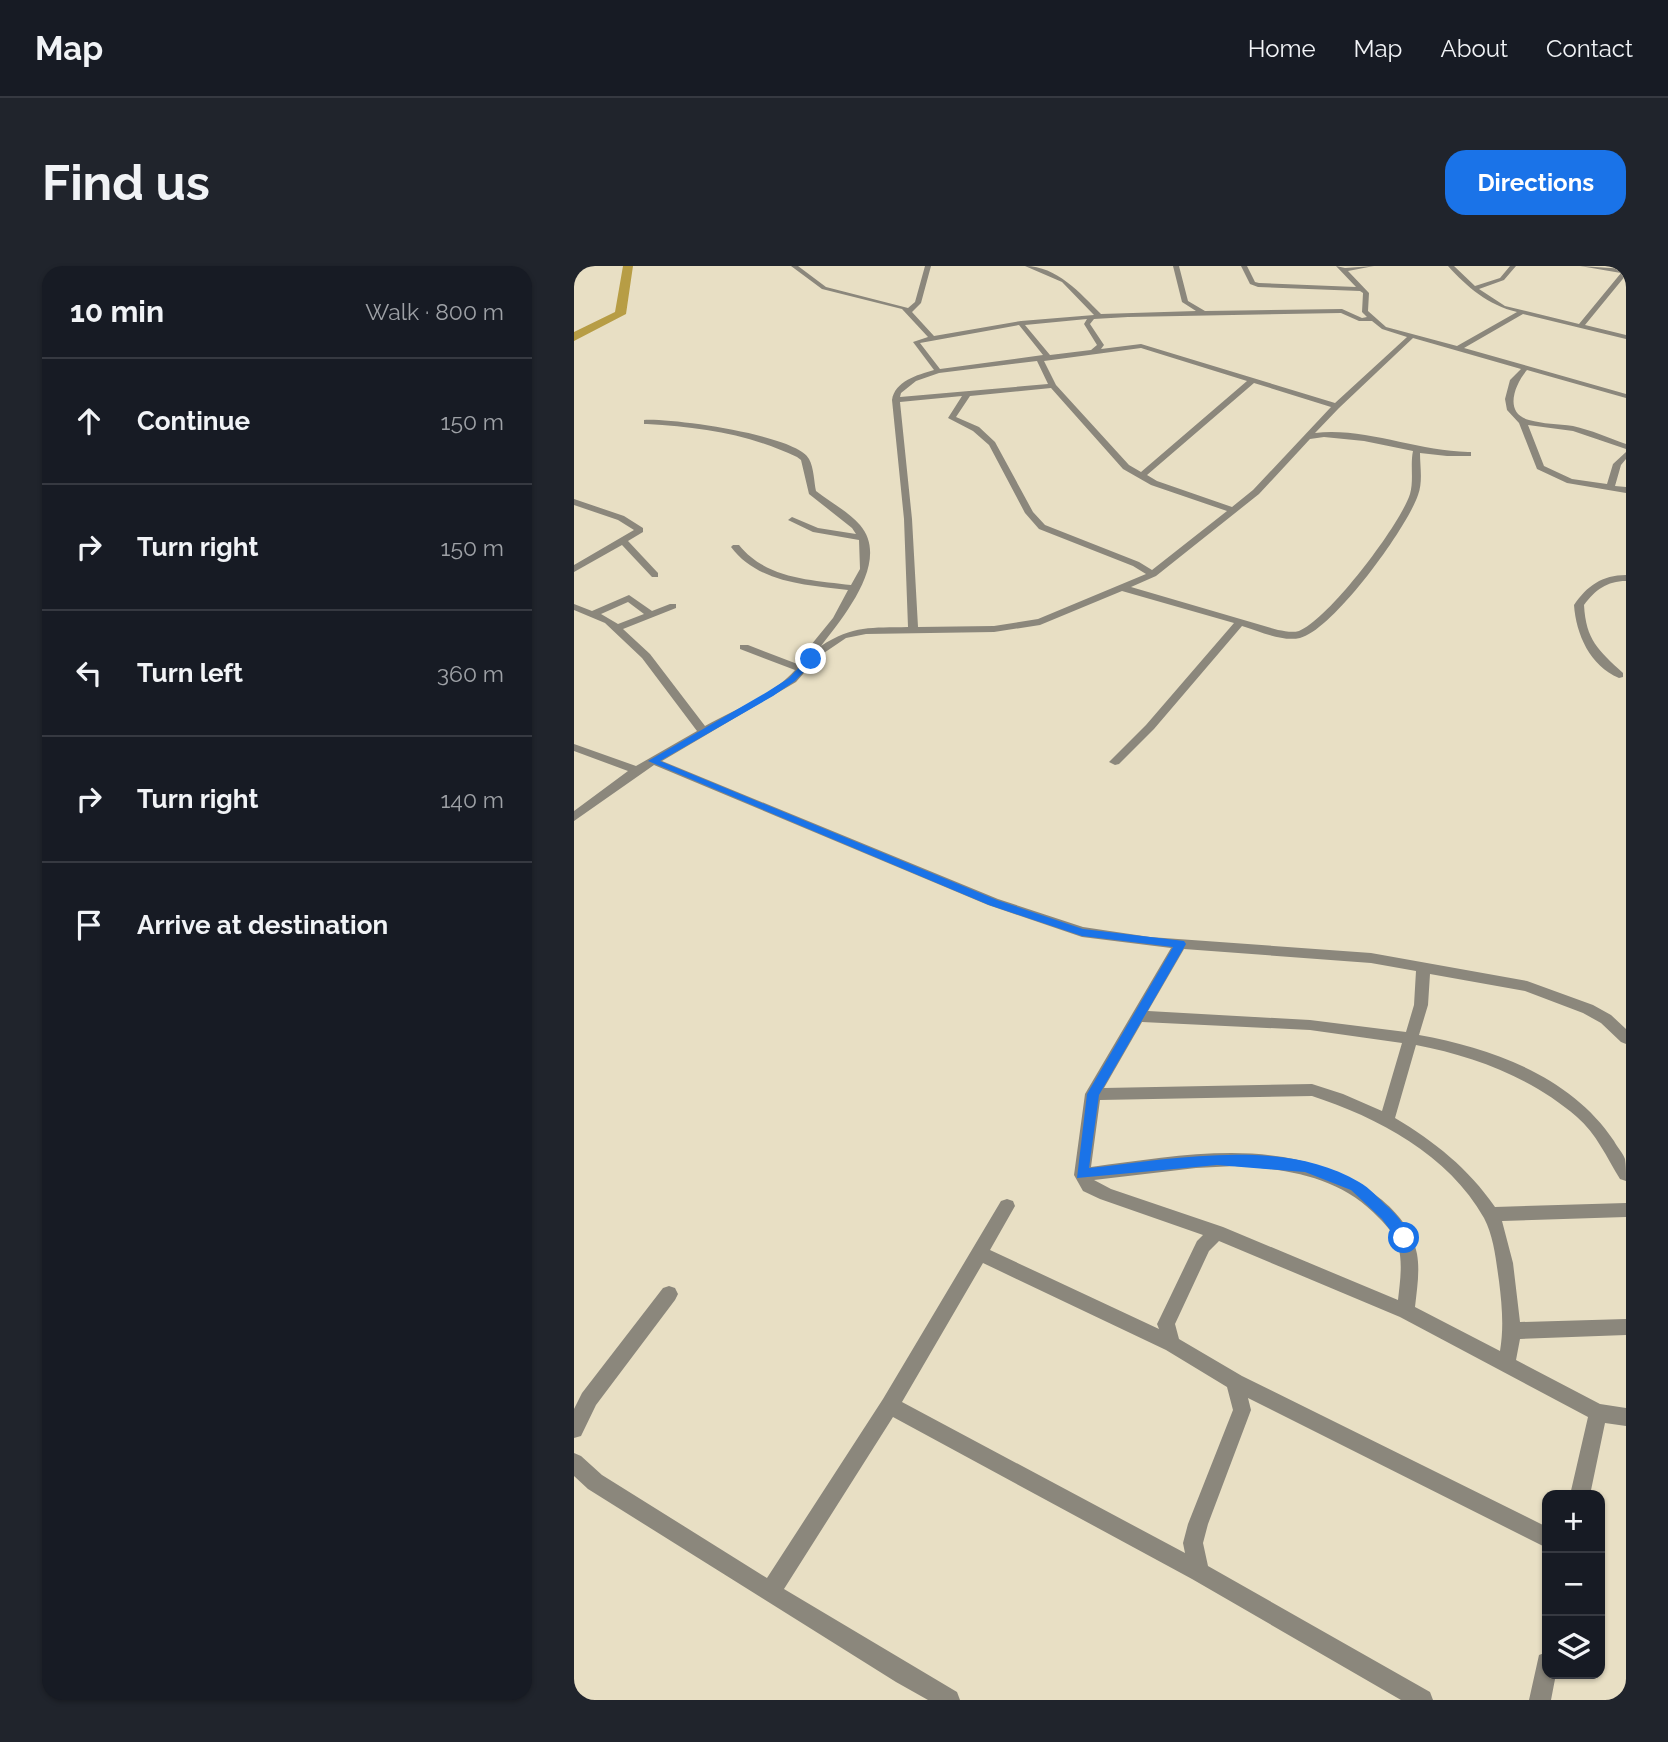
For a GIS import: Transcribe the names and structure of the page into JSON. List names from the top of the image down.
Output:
{
  "page": {
    "header": "Map",
    "nav": [
      "Home",
      "Map",
      "About",
      "Contact"
    ],
    "buttons": "Directions",
    "title": "Find us",
    "heading": ["10 min", "Walk · 800 m"],
    "list": [
      ["Continue", "150 m"],
      ["Turn right", "150 m"],
      ["Turn left", "360 m"],
      ["Turn right", "140 m"],
      "Arrive at destination"
    ],
    "map_buttons": ["+", "−"]
  }
}
